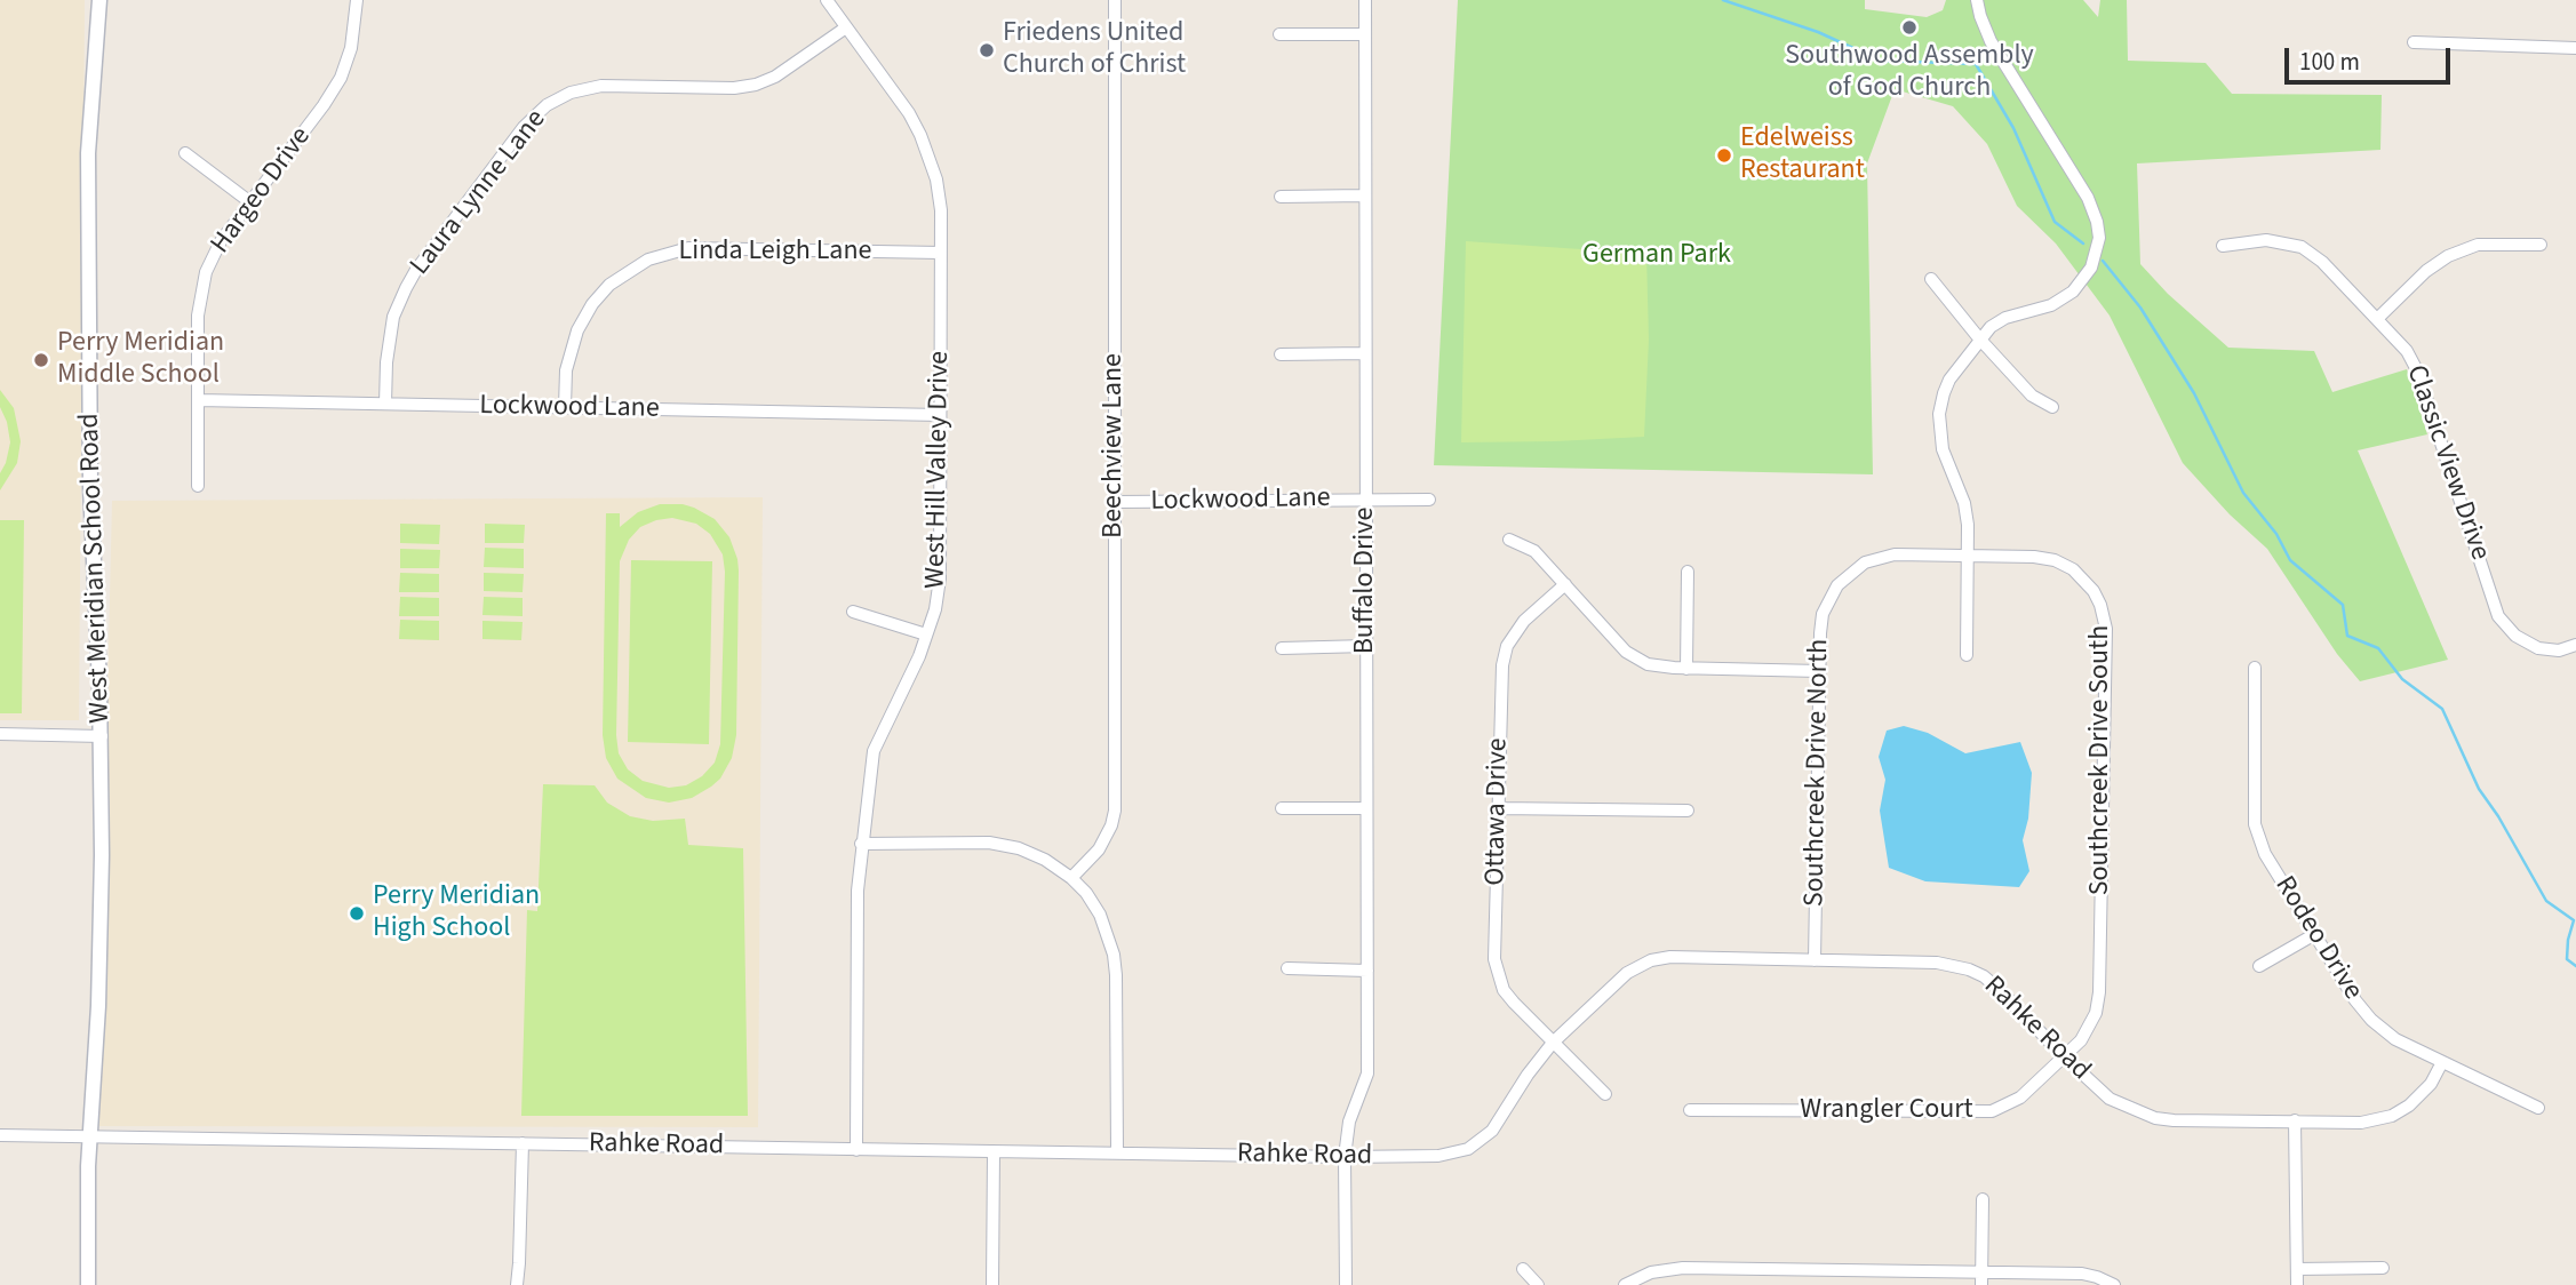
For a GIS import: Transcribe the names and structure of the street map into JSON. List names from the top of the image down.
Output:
{
  "streets": {
    "main road": ["West Meridian School Road"],
    "street": [
      "Hargeo Drive",
      "Laura Lynne Lane",
      "Linda Leigh Lane",
      "Lockwood Lane",
      "Beechview Lane",
      "Classic View Drive",
      "West Hill Valley Drive",
      "Buffalo Drive",
      "Southcreek Drive South",
      "Southcreek Drive North",
      "Ottawa Drive",
      "Rodeo Drive",
      "Rahke Road",
      "Wrangler Court"
    ]
  },
  "crossings": [
    ["Hargeo Drive", "Lockwood Lane"],
    ["Laura Lynne Lane", "Lockwood Lane"],
    ["Laura Lynne Lane", "West Hill Valley Drive"],
    ["Linda Leigh Lane", "Lockwood Lane"],
    ["Linda Leigh Lane", "West Hill Valley Drive"],
    ["Lockwood Lane", "Beechview Lane"],
    ["Lockwood Lane", "West Hill Valley Drive"],
    ["Lockwood Lane", "Buffalo Drive"],
    ["West Hill Valley Drive", "Rahke Road"],
    ["West Meridian School Road", "Rahke Road"],
    ["Buffalo Drive", "Rahke Road"],
    ["Southcreek Drive South", "Southcreek Drive North"],
    ["Southcreek Drive South", "Rahke Road"],
    ["Southcreek Drive South", "Wrangler Court"],
    ["Southcreek Drive North", "Rahke Road"],
    ["Ottawa Drive", "Rahke Road"],
    ["Rodeo Drive", "Rahke Road"],
    ["Rahke Road", "Wrangler Court"]
  ],
  "parks": ["German Park"],
  "places": [
    "Southwood Assembly of God Church",
    "Friedens United Church of Christ",
    "Edelweiss Restaurant",
    "Perry Meridian Middle School",
    "Perry Meridian High School"
  ],
  "scale_bar": "100 m"
}
